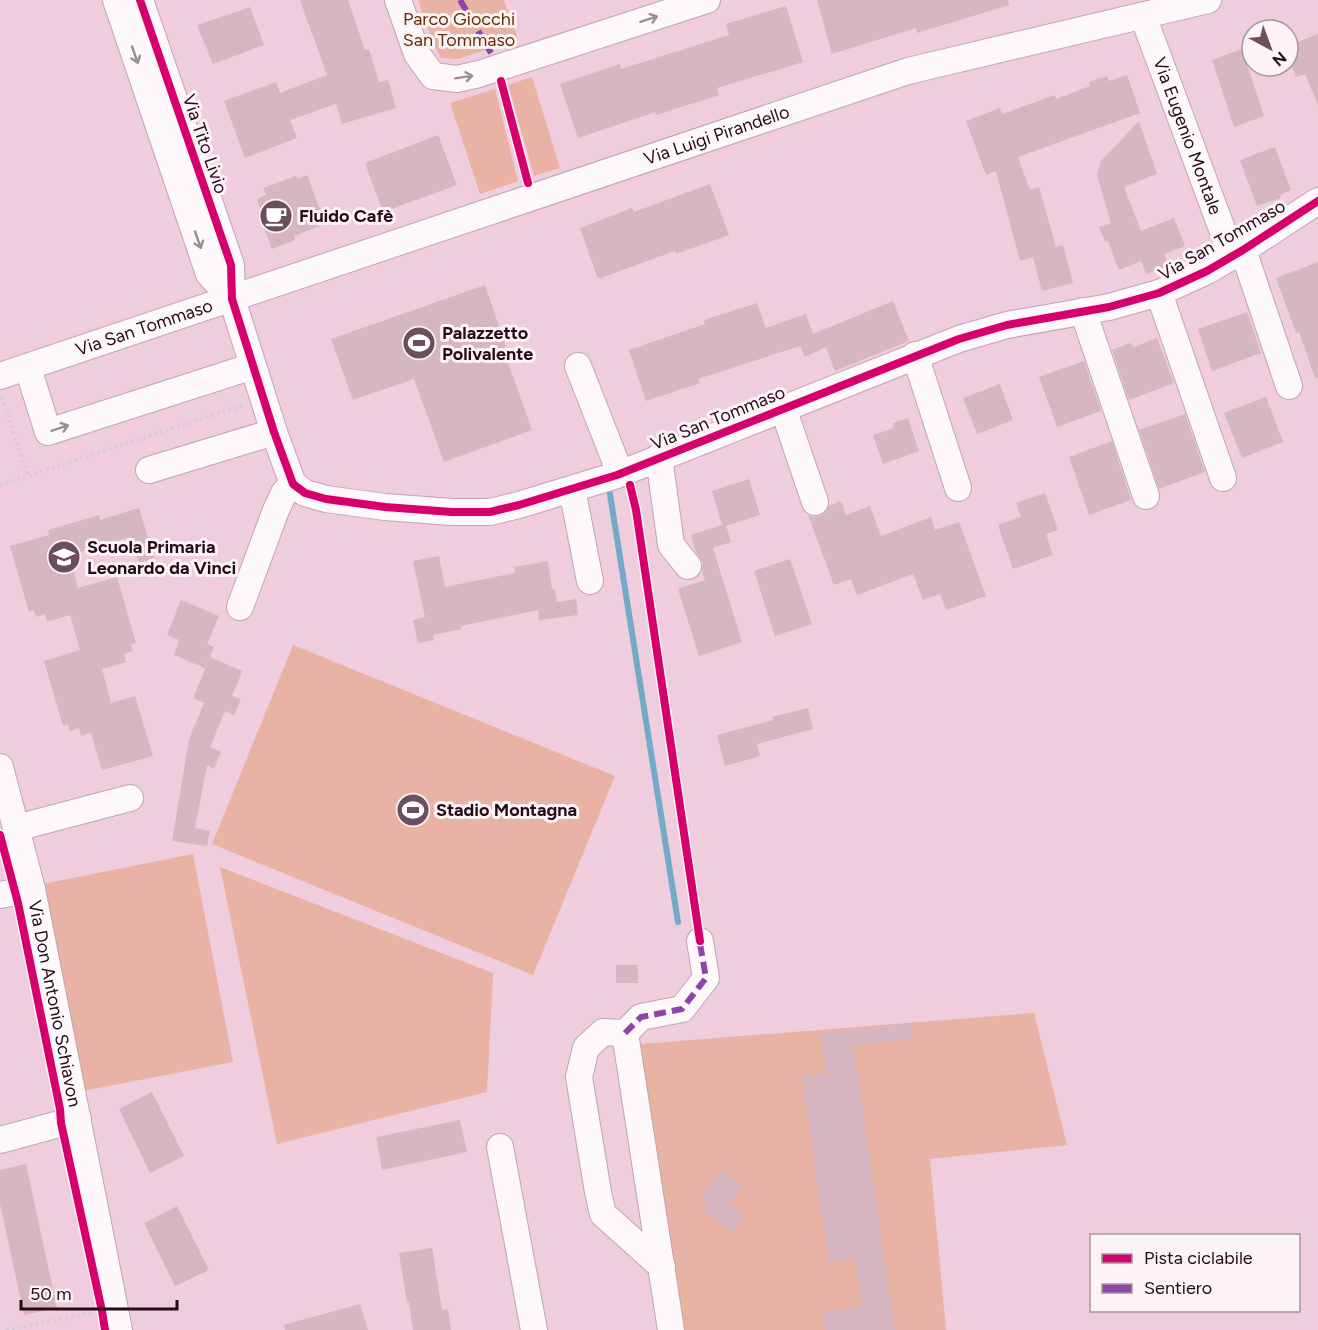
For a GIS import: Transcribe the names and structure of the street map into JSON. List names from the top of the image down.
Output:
{
  "streets": {
    "street": [
      "Via Luigi Pirandello",
      "Via Eugenio Montale",
      "Via Tito Livio",
      "Via San Tommaso",
      "Via Don Antonio Schiavon"
    ]
  },
  "crossings": [
    ["Via Luigi Pirandello", "Via Eugenio Montale"],
    ["Via Luigi Pirandello", "Via Tito Livio"],
    ["Via Luigi Pirandello", "Via San Tommaso"],
    ["Via Eugenio Montale", "Via San Tommaso"],
    ["Via Tito Livio", "Via San Tommaso"]
  ],
  "parks": ["Parco Giocchi San Tommaso"],
  "places": {
    "cafe": ["Fluido Cafè"],
    "sports": ["Palazzetto Polivalente", "Stadio Montagna"],
    "school or university": ["Scuola Primaria Leonardo da Vinci"]
  },
  "legend": ["Pista ciclabile", "Sentiero"],
  "scale_bar": "50 m",
  "north": "bottom right"
}
